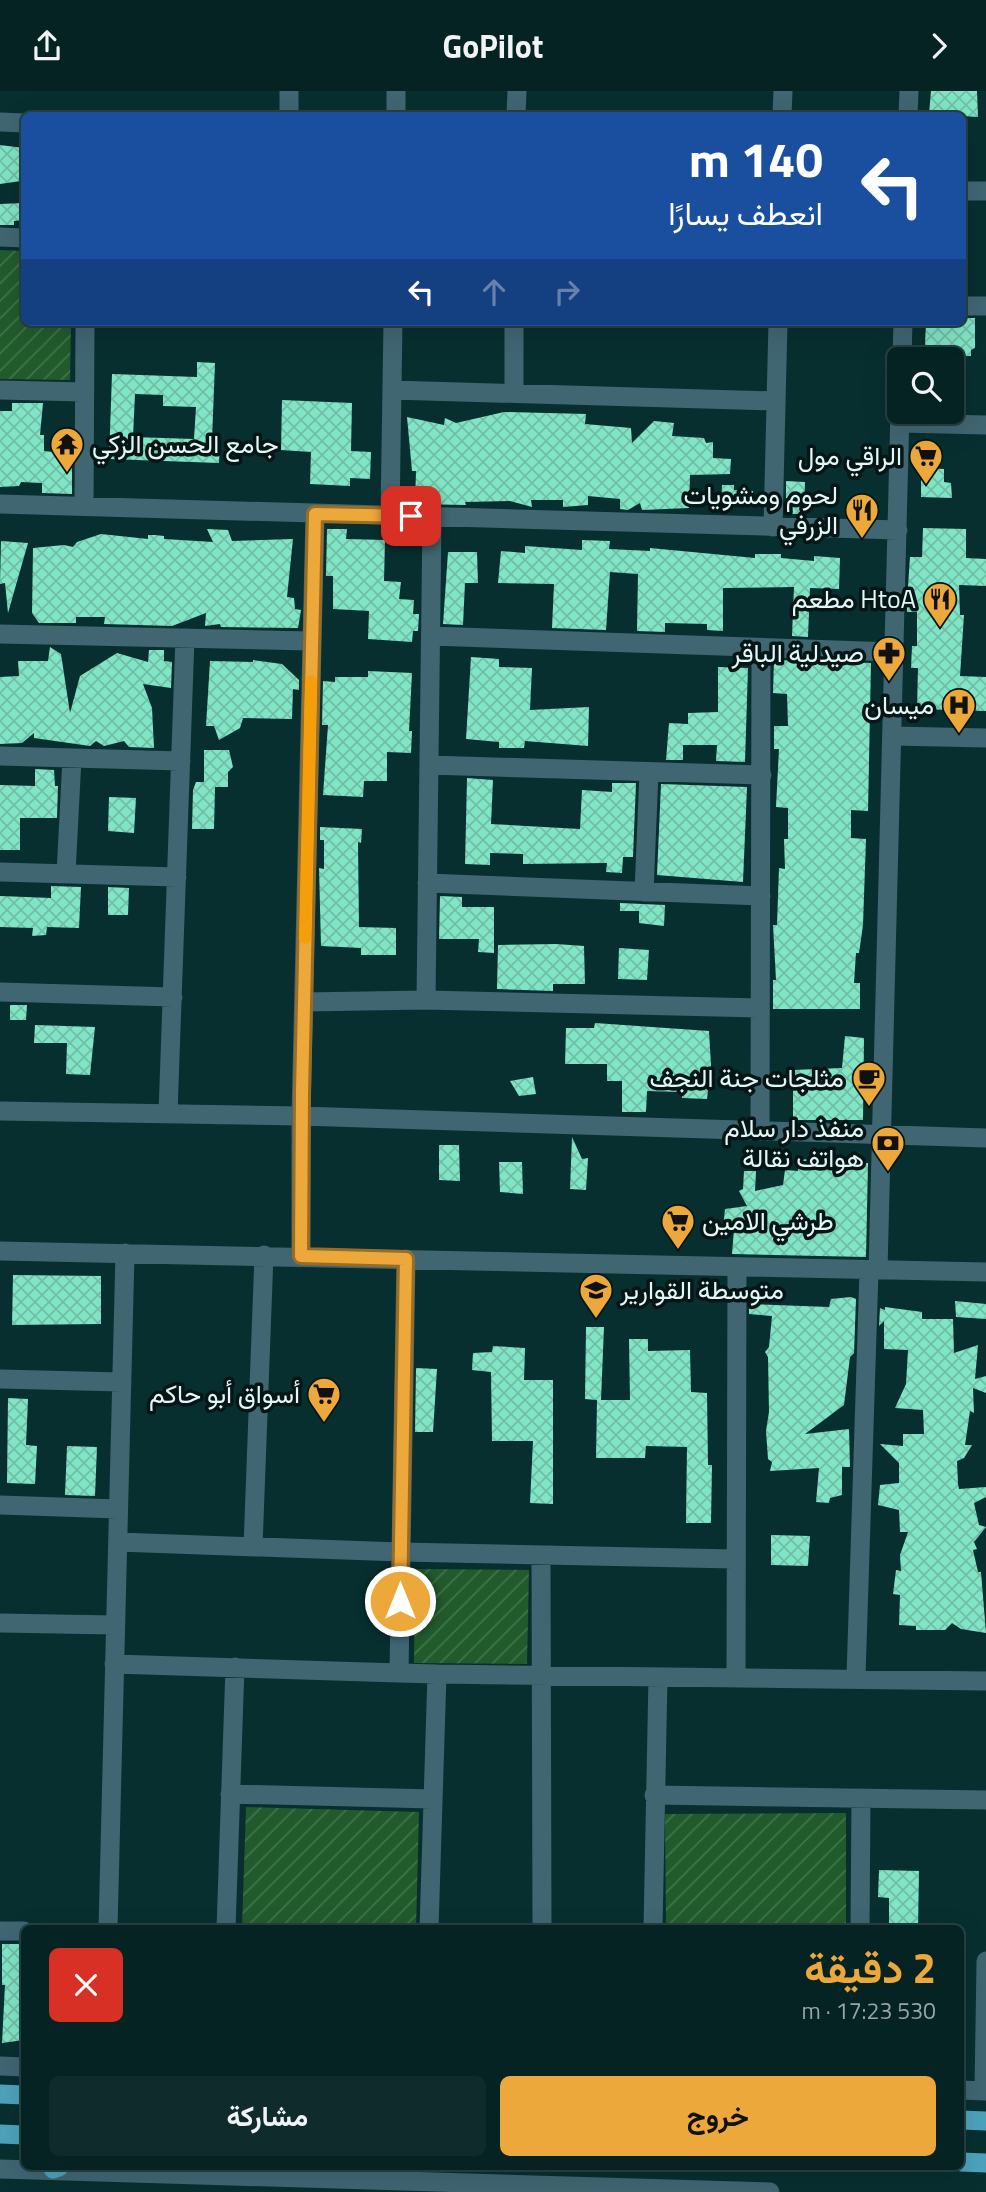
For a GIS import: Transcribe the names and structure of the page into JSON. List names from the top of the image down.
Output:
{
  "places": {
    "temple": ["جامع الحسن الزكي"],
    "supermarket": ["الراقي مول", "طرشي الامين", "أسواق أبو حاكم"],
    "restaurant": ["لحوم ومشويات الزرفي", "مطعم HtoA"],
    "pharmacy": ["صيدلية الباقر"],
    "hospital": ["ميسان"],
    "cafe": ["مثلجات جنة النجف"],
    "bank": ["منفذ دار سلام هواتف نقالة"],
    "school or university": ["متوسطة القوارير"]
  },
  "page": {
    "header": "GoPilot",
    "turn": ["140 m", "انعطف يسارًا"],
    "heading": ["2 دقيقة", "530 m · 17:23"],
    "buttons": ["خروج", "مشاركة"]
  }
}
